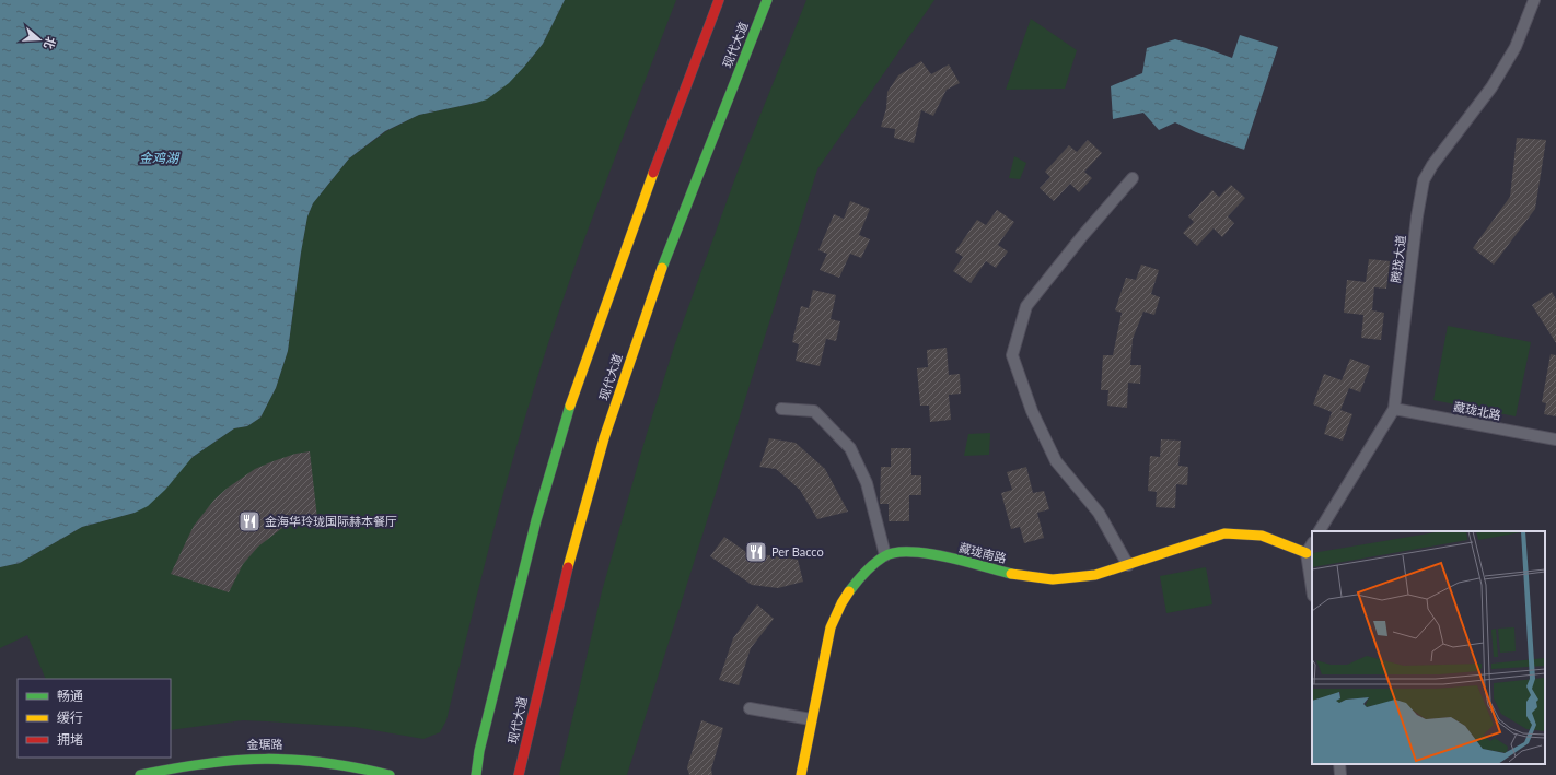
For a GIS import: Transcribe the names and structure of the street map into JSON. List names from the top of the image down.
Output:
{
  "streets": {
    "main road": ["现代大道", "藏珑南路", "金琚路"],
    "street": ["腾珑大道", "藏珑北路"]
  },
  "crossings": [
    ["腾珑大道", "藏珑北路"]
  ],
  "water": ["金鸡湖"],
  "places": {
    "restaurant": ["金海华玲珑国际赫本餐厅", "Per Bacco"]
  },
  "legend": ["畅通", "缓行", "拥堵"],
  "north": "right"
}
